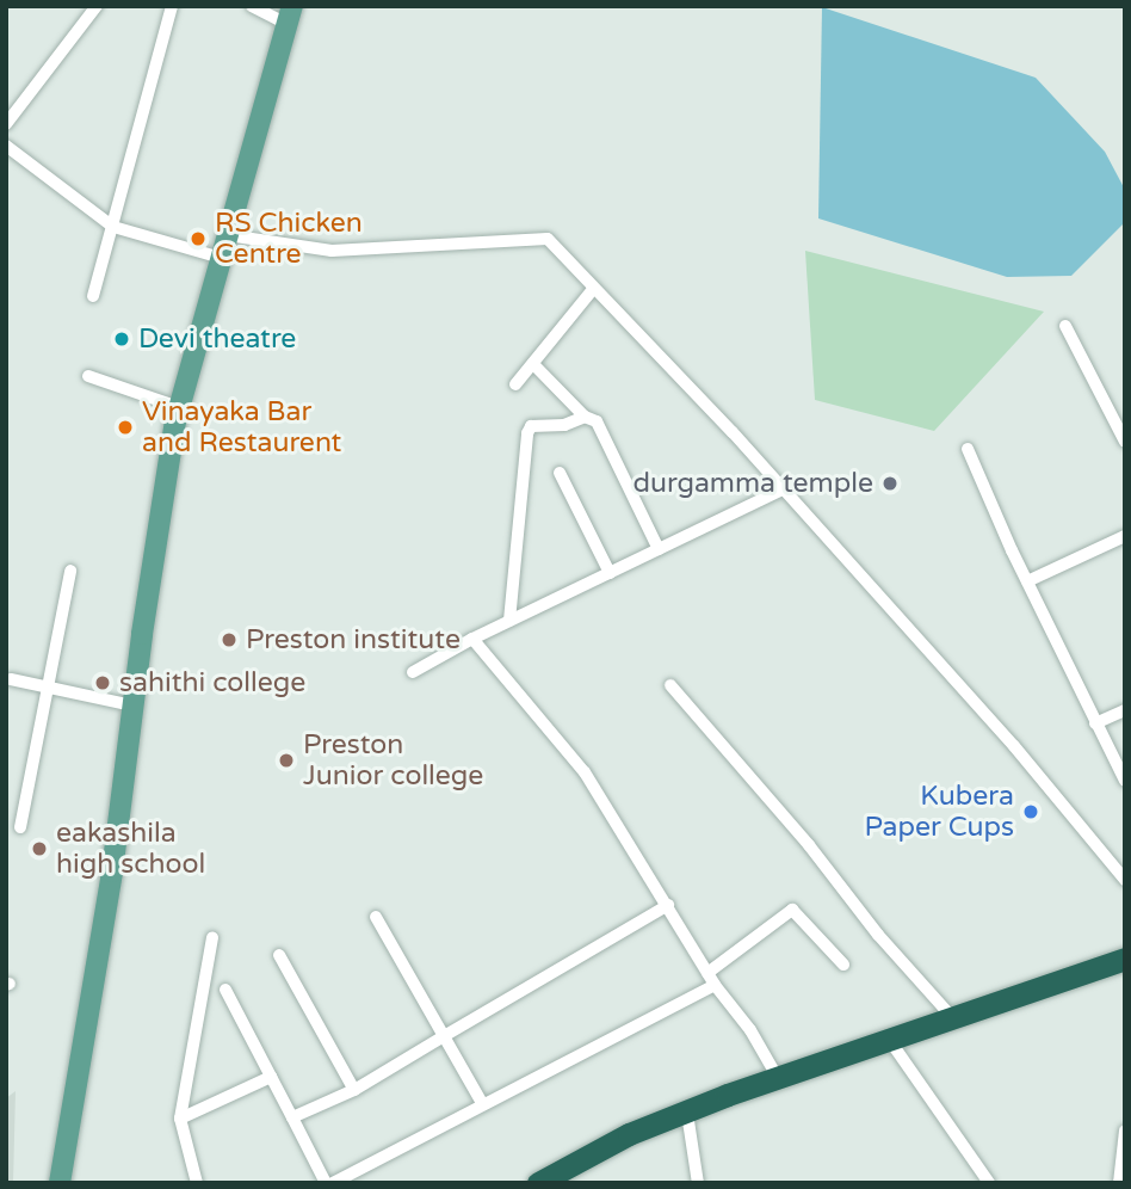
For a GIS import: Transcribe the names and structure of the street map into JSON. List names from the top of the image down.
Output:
{
  "places": [
    "RS Chicken Centre",
    "Devi theatre",
    "Vinayaka Bar and Restaurent",
    "durgamma temple",
    "Preston institute",
    "sahithi college",
    "Preston Junior college",
    "Kubera Paper Cups",
    "eakashila high school"
  ]
}
